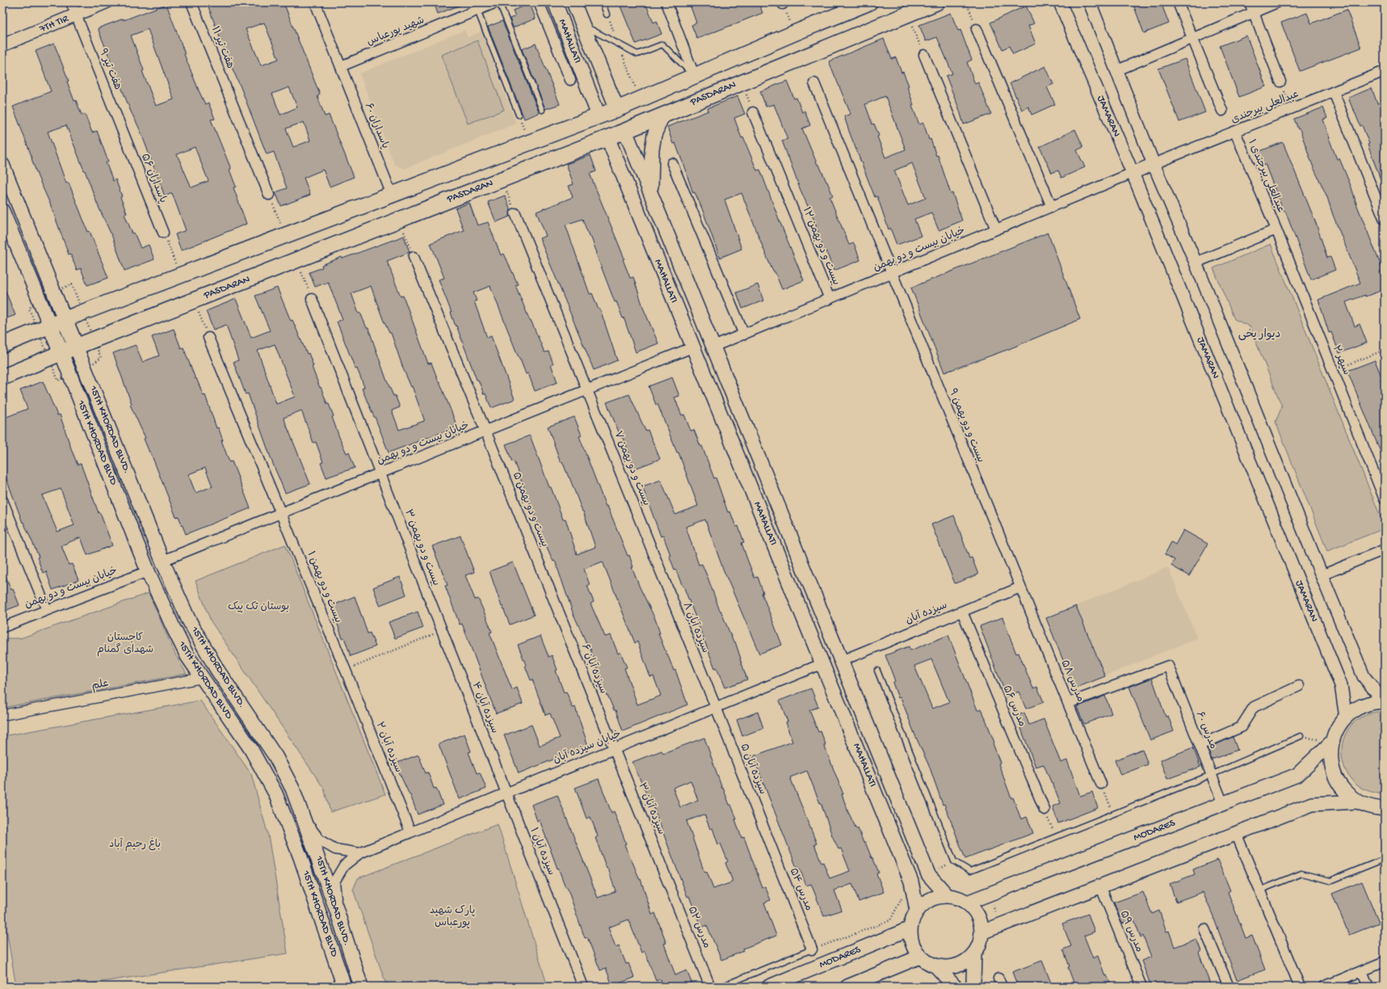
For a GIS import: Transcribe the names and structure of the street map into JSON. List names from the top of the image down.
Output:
{
  "streets": {
    "main road": [
      "MAHALLATI",
      "PASDARAN",
      "15TH KHORDAD BLVD.",
      "15TH KHORDAD BLVD",
      "MODARES"
    ],
    "street": [
      "7TH TIR",
      "شهید پورعباس",
      "هفت تیر ۱۱",
      "هفت تیر ۹",
      "عبدالعلی بیرجندی",
      "JAMARAN",
      "پاسداران ۶۰",
      "عبدالعلی بیرجندی ۱",
      "پاسداران ۵۶",
      "بیست و دو بهمن ۱۲",
      "خیابان بیست و دو بهمن",
      "سپهر ۲",
      "بیست و دو بهمن ۹",
      "بیست و دو بهمن ۷",
      "بیست و دو بهمن ۵",
      "بیست و دو بهمن ۳",
      "بیست و دو بهمن ۱",
      "سیزده آبان",
      "سیزده آبان ۸",
      "سیزده آبان ۶",
      "مدرس ۵۸",
      "علم",
      "مدرس ۵۶",
      "سیزده آبان ۴",
      "مدرس ۶۰",
      "سیزده آبان ۲",
      "خیابان سیزده آبان",
      "سیزده آبان ۵",
      "سیزده آبان ۳",
      "سیزده آبان ۱",
      "مدرس ۵۴",
      "مدرس ۵۲",
      "مدرس ۵۹"
    ]
  },
  "crossings": [
    ["7TH TIR", "هفت تیر ۹"],
    ["شهید پورعباس", "پاسداران ۶۰"],
    ["MAHALLATI", "PASDARAN"],
    ["MAHALLATI", "خیابان بیست و دو بهمن"],
    ["MAHALLATI", "سیزده آبان"],
    ["MAHALLATI", "خیابان سیزده آبان"],
    ["MAHALLATI", "MODARES"],
    ["هفت تیر ۹", "پاسداران ۵۶"],
    ["PASDARAN", "15TH KHORDAD BLVD."],
    ["PASDARAN", "15TH KHORDAD BLVD"],
    ["عبدالعلی بیرجندی", "عبدالعلی بیرجندی ۱"],
    ["JAMARAN", "خیابان بیست و دو بهمن"],
    ["عبدالعلی بیرجندی ۱", "سپهر ۲"],
    ["بیست و دو بهمن ۱۲", "خیابان بیست و دو بهمن"],
    ["خیابان بیست و دو بهمن", "بیست و دو بهمن ۹"],
    ["خیابان بیست و دو بهمن", "15TH KHORDAD BLVD."],
    ["خیابان بیست و دو بهمن", "15TH KHORDAD BLVD"],
    ["خیابان بیست و دو بهمن", "بیست و دو بهمن ۷"],
    ["خیابان بیست و دو بهمن", "بیست و دو بهمن ۵"],
    ["خیابان بیست و دو بهمن", "بیست و دو بهمن ۳"],
    ["خیابان بیست و دو بهمن", "بیست و دو بهمن ۱"],
    ["بیست و دو بهمن ۹", "سیزده آبان"],
    ["بیست و دو بهمن ۹", "مدرس ۵۸"],
    ["15TH KHORDAD BLVD.", "خیابان سیزده آبان"],
    ["15TH KHORDAD BLVD", "علم"],
    ["بیست و دو بهمن ۷", "سیزده آبان ۸"],
    ["بیست و دو بهمن ۵", "سیزده آبان ۶"],
    ["بیست و دو بهمن ۳", "سیزده آبان ۴"],
    ["بیست و دو بهمن ۱", "سیزده آبان ۲"],
    ["سیزده آبان", "مدرس ۵۸"],
    ["سیزده آبان", "مدرس ۵۶"],
    ["سیزده آبان ۸", "خیابان سیزده آبان"],
    ["سیزده آبان ۸", "سیزده آبان ۵"],
    ["سیزده آبان ۶", "خیابان سیزده آبان"],
    ["سیزده آبان ۶", "سیزده آبان ۳"],
    ["مدرس ۵۸", "مدرس ۶۰"],
    ["سیزده آبان ۴", "خیابان سیزده آبان"],
    ["سیزده آبان ۴", "سیزده آبان ۱"],
    ["مدرس ۶۰", "MODARES"],
    ["سیزده آبان ۲", "خیابان سیزده آبان"],
    ["خیابان سیزده آبان", "سیزده آبان ۵"],
    ["خیابان سیزده آبان", "سیزده آبان ۳"],
    ["خیابان سیزده آبان", "سیزده آبان ۱"],
    ["سیزده آبان ۵", "مدرس ۵۴"],
    ["سیزده آبان ۳", "مدرس ۵۲"]
  ],
  "districts": ["دیوار یخی"],
  "parks": [
    "بوستان تک پیک",
    "کاجستان شهدای گمنام",
    "باغ رحیم آباد",
    "پارک شهید پورعباس"
  ]
}
